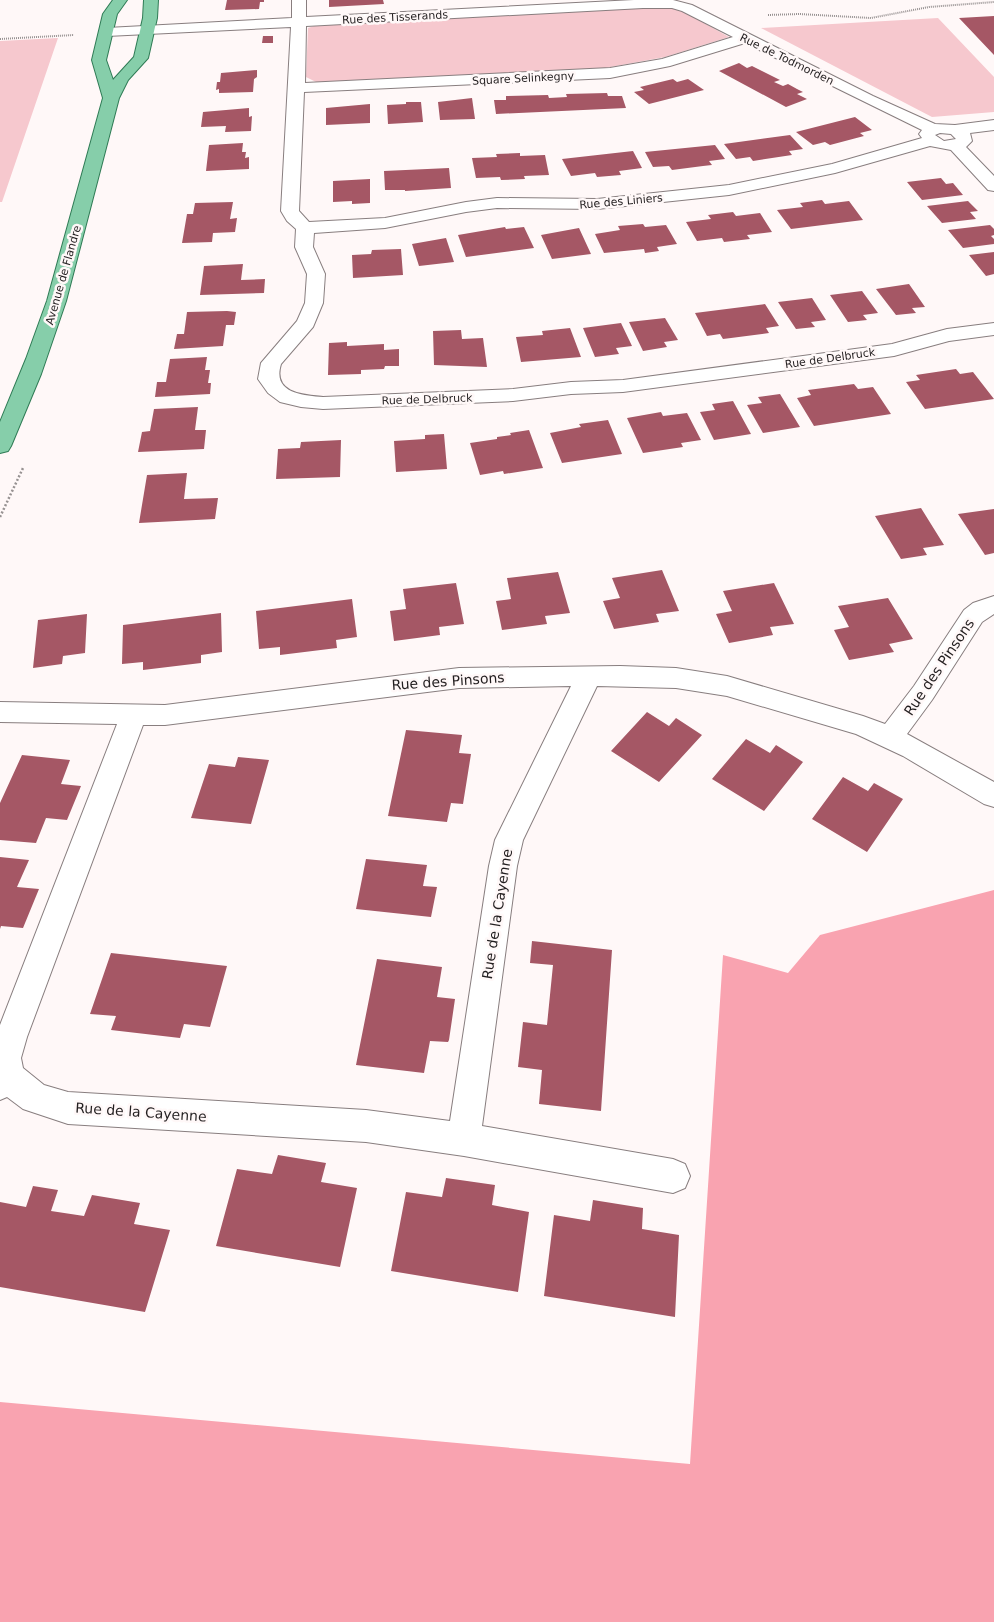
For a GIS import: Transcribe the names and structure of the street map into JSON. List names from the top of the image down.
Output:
{
  "streets": {
    "main road": ["Avenue de Flandre"],
    "street": [
      "Rue des Tisserands",
      "Rue de Todmorden",
      "Square Selinkegny",
      "Rue des Liniers",
      "Rue de Delbruck",
      "Rue des Pinsons",
      "Rue de la Cayenne"
    ]
  },
  "crossings": [
    ["Rue des Tisserands", "Rue de Todmorden"],
    ["Rue des Tisserands", "Avenue de Flandre"],
    ["Rue de Todmorden", "Square Selinkegny"],
    ["Rue de Todmorden", "Rue des Liniers"],
    ["Rue des Liniers", "Rue de Delbruck"],
    ["Rue des Pinsons", "Rue de la Cayenne"]
  ]
}
